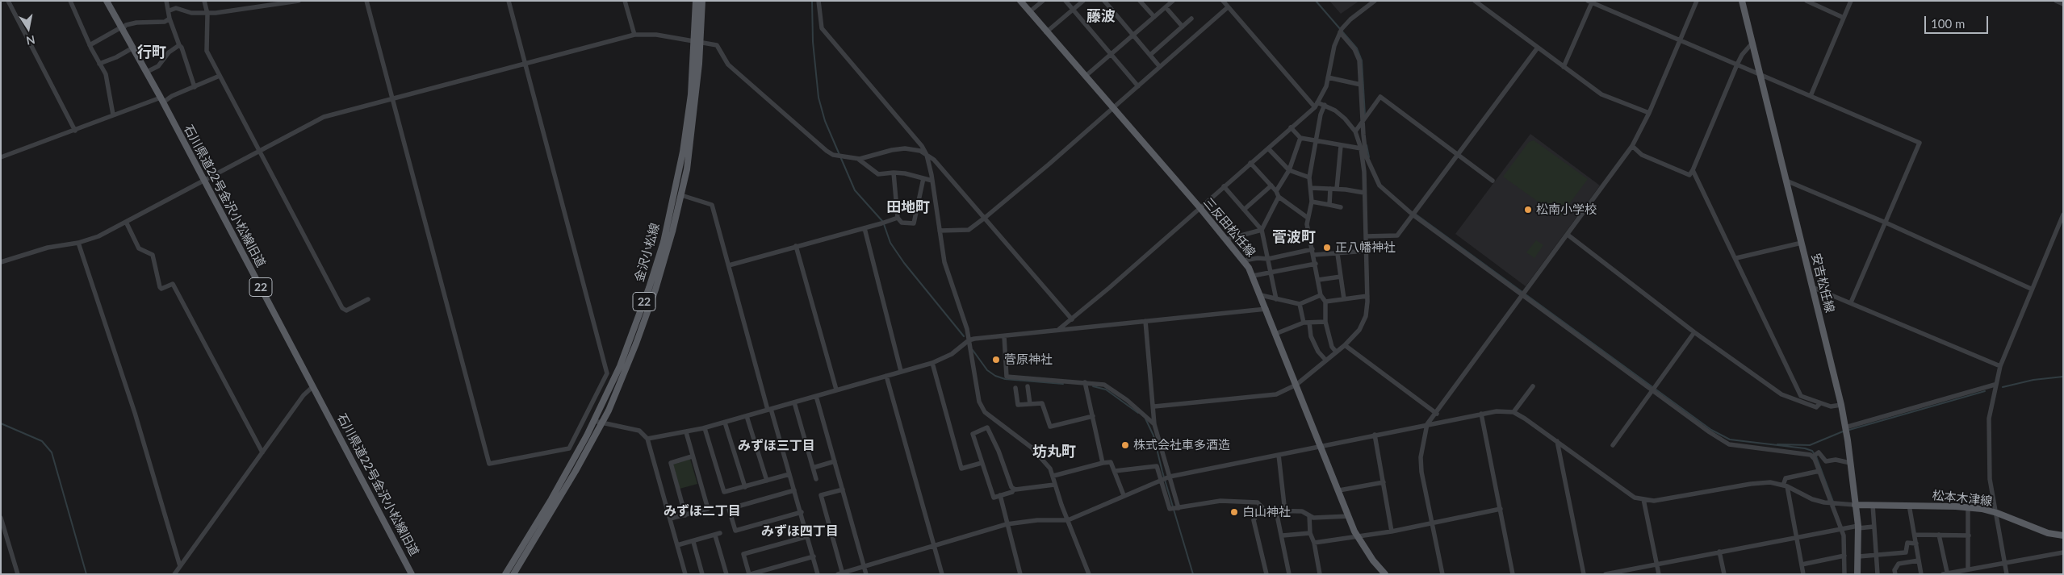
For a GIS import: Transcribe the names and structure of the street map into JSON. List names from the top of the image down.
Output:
{
  "streets": {
    "main road": [
      "石川県道22号金沢小松線旧道",
      "三反田松任線",
      "金沢小松線",
      "安吉松任線",
      "22",
      "松本木津線"
    ]
  },
  "crossings": [
    ["安吉松任線", "松本木津線"]
  ],
  "districts": [
    "藤波",
    "行町",
    "田地町",
    "菅波町",
    "みずほ三丁目",
    "坊丸町",
    "みずほ二丁目",
    "みずほ四丁目"
  ],
  "places": [
    "松南小学校",
    "正八幡神社",
    "菅原神社",
    "株式会社車多酒造",
    "白山神社"
  ],
  "scale_bar": "100 m",
  "north": "bottom"
}
